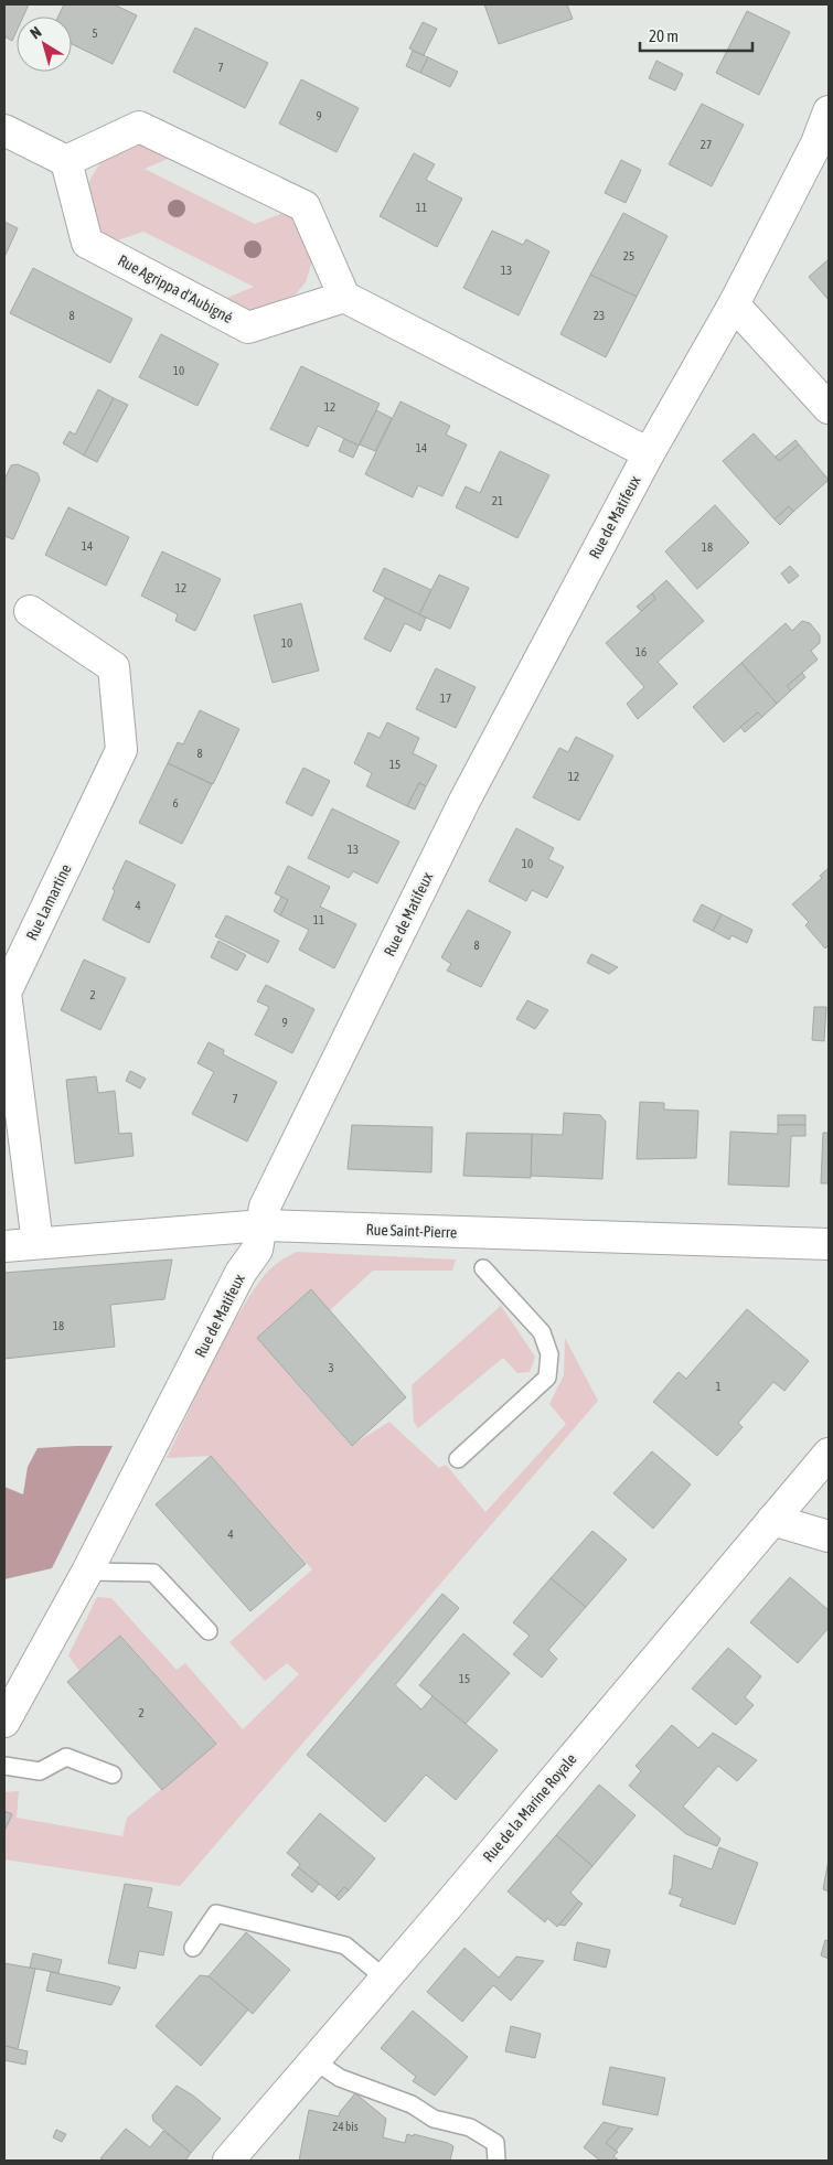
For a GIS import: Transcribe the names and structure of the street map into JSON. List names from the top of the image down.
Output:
{
  "streets": {
    "street": [
      "Rue Agrippa d'Aubigné",
      "Rue de Matifeux",
      "Rue Lamartine",
      "Rue Saint-Pierre",
      "Rue de la Marine Royale"
    ]
  },
  "crossings": [
    ["Rue de Matifeux", "Rue Saint-Pierre"],
    ["Rue Lamartine", "Rue Saint-Pierre"]
  ],
  "house_numbers": [
    "5",
    "7",
    "9",
    "27",
    "11",
    "25",
    "13",
    "8",
    "23",
    "10",
    "12",
    "14",
    "21",
    "14",
    "18",
    "12",
    "10",
    "16",
    "17",
    "8",
    "15",
    "12",
    "6",
    "13",
    "10",
    "4",
    "11",
    "8",
    "2",
    "9",
    "7",
    "18",
    "3",
    "1",
    "4",
    "15",
    "2",
    "24 bis"
  ],
  "scale_bar": "20 m",
  "north": "top left"
}
